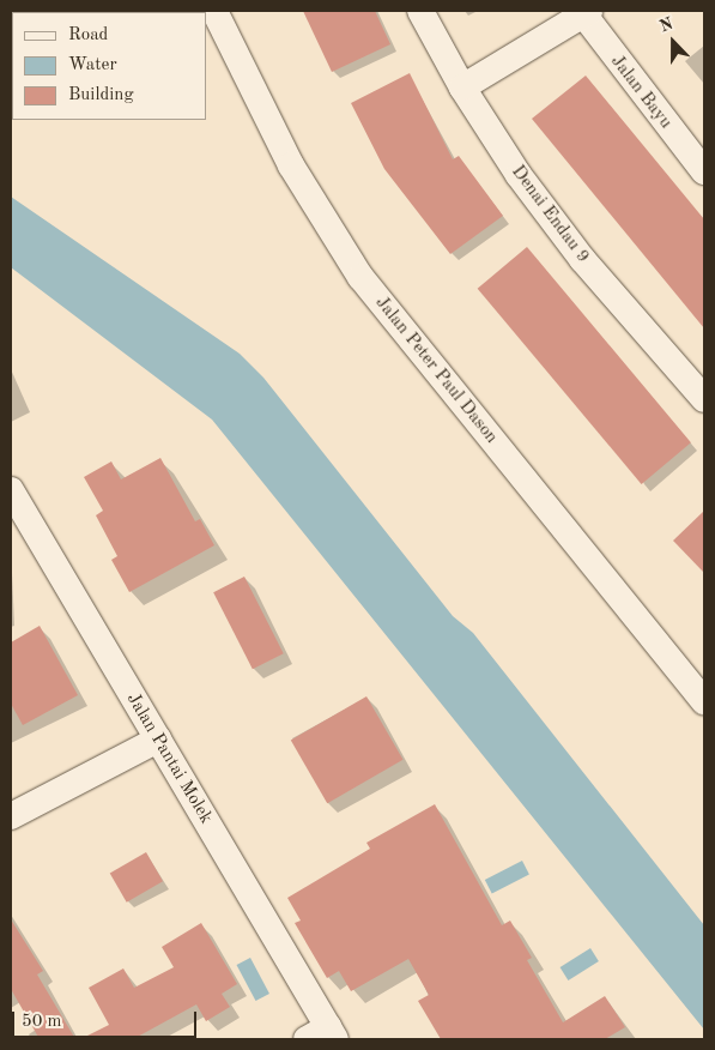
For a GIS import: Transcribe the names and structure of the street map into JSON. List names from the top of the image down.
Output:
{
  "streets": {
    "street": [
      "Jalan Bayu",
      "Denai Endau 9",
      "Jalan Peter Paul Dason",
      "Jalan Pantai Molek"
    ]
  },
  "legend": ["Road", "Water", "Building"],
  "scale_bar": "50 m",
  "north": "top"
}
